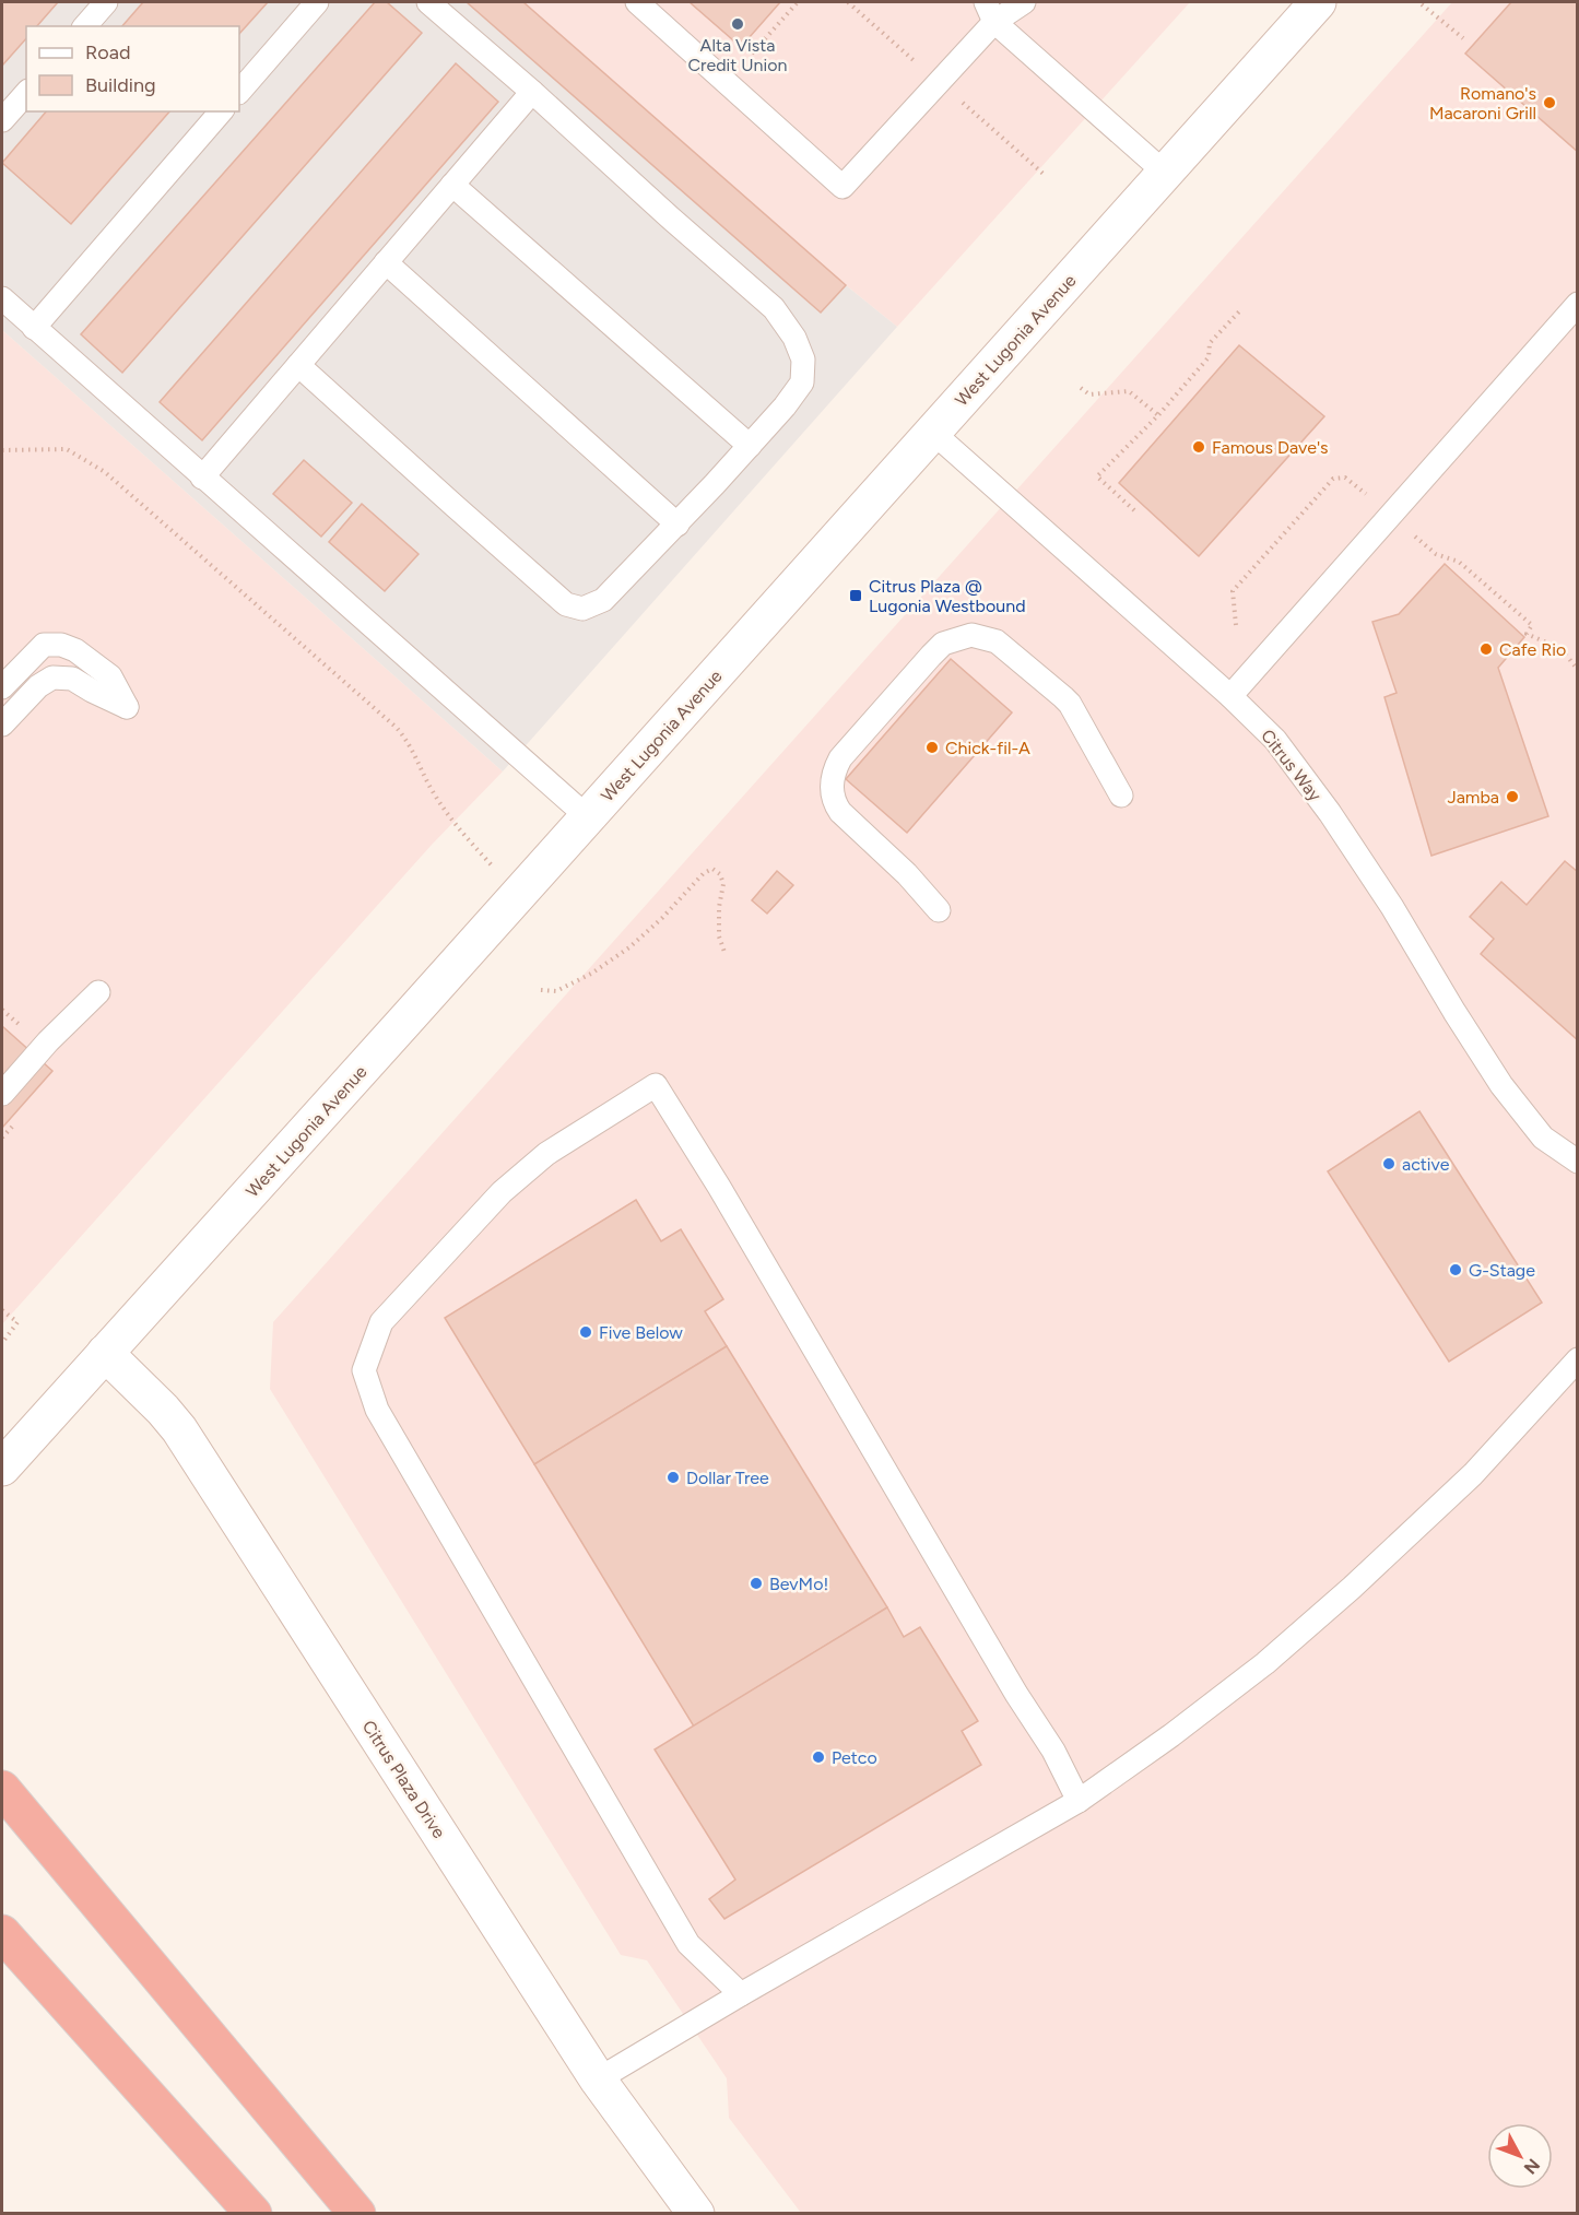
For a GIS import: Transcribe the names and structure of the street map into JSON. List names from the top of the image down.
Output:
{
  "streets": {
    "main road": ["West Lugonia Avenue", "Citrus Plaza Drive"],
    "lane": ["Citrus Way"]
  },
  "crossings": [
    ["West Lugonia Avenue", "Citrus Way"],
    ["West Lugonia Avenue", "Citrus Plaza Drive"]
  ],
  "places": {
    "other": [
      "Alta Vista Credit Union",
      "Romano's Macaroni Grill",
      "Famous Dave's",
      "Cafe Rio",
      "Chick-fil-A",
      "Jamba",
      "active",
      "G-Stage",
      "Five Below",
      "Dollar Tree",
      "BevMo!",
      "Petco"
    ],
    "transit": ["Citrus Plaza @ Lugonia Westbound"]
  },
  "legend": ["Road", "Building"],
  "north": "bottom right"
}
